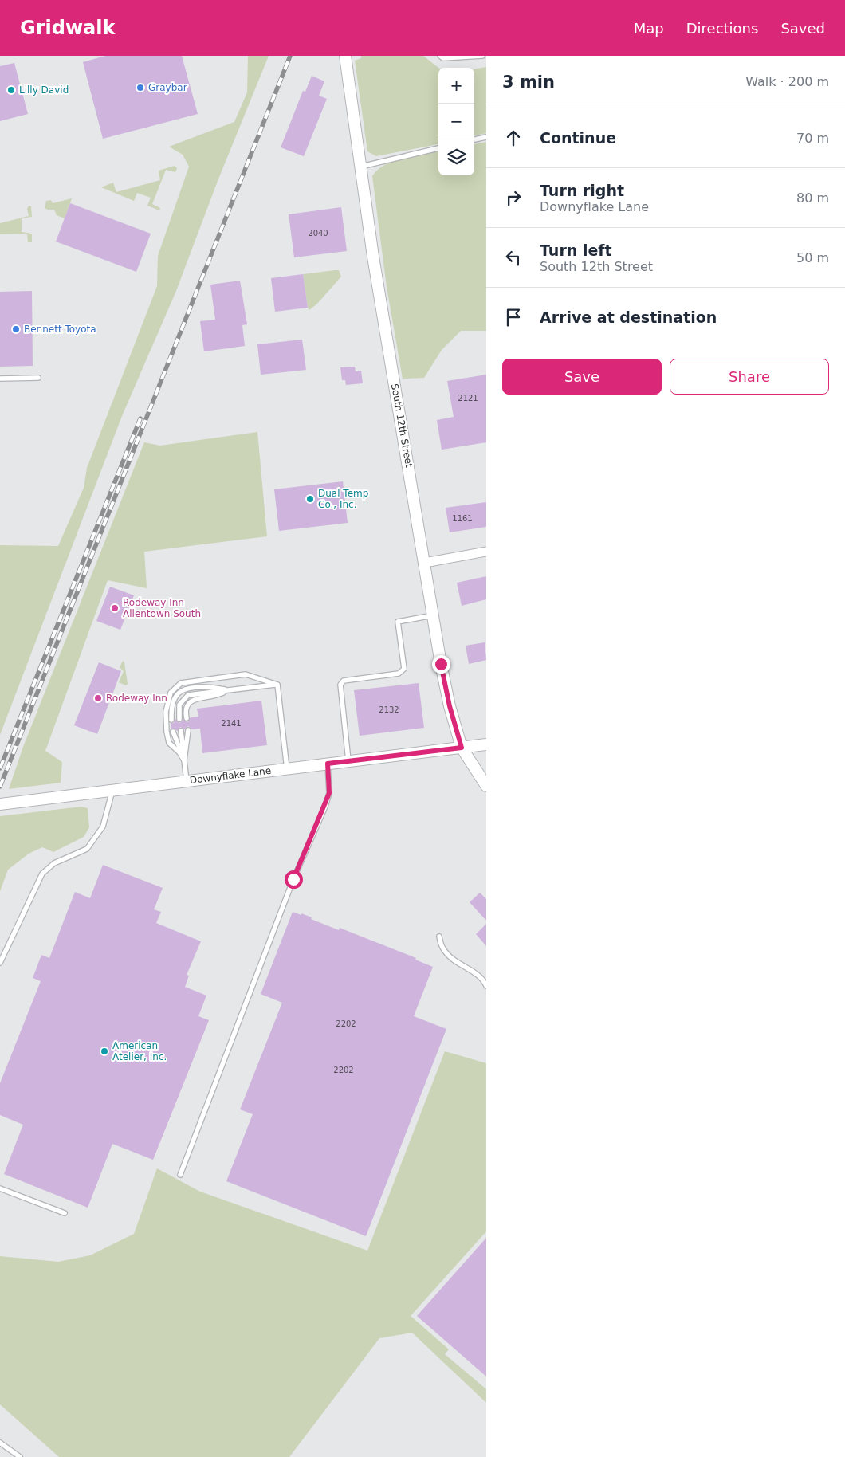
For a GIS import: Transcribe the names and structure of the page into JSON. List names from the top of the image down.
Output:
{
  "streets": {
    "street": ["South 12th Street", "Downyflake Lane"]
  },
  "crossings": [
    ["South 12th Street", "Downyflake Lane"]
  ],
  "places": [
    "Graybar",
    "Lilly David",
    "Bennett Toyota",
    "Dual Temp Co., Inc.",
    "Rodeway Inn Allentown South",
    "Rodeway Inn",
    "American Atelier, Inc."
  ],
  "house_numbers": [
    "2040",
    "2121",
    "1161",
    "2132",
    "2141",
    "2202",
    "2202"
  ],
  "page": {
    "header": "Gridwalk",
    "nav": ["Map", "Directions", "Saved"],
    "heading": ["3 min", "Walk · 200 m"],
    "map_buttons": ["+", "−"],
    "list": [
      ["Continue", "70 m"],
      ["Turn right", "Downyflake Lane", "80 m"],
      ["Turn left", "South 12th Street", "50 m"],
      "Arrive at destination"
    ],
    "buttons": ["Save", "Share"]
  }
}
